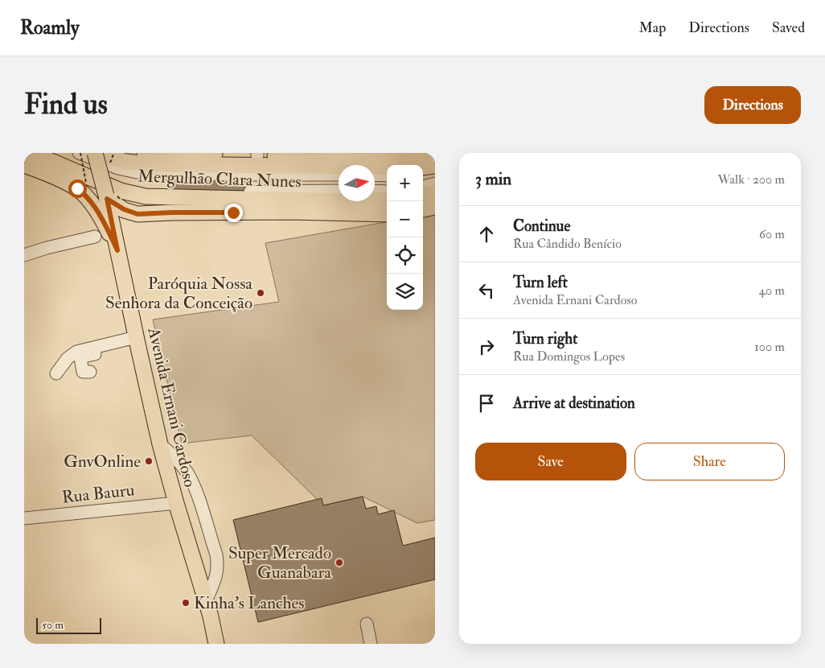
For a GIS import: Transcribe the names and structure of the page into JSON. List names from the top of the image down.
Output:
{
  "streets": {
    "main road": ["Mergulhão Clara Nunes", "Avenida Ernani Cardoso"],
    "street": ["Rua Bauru"]
  },
  "crossings": [
    ["Mergulhão Clara Nunes", "Avenida Ernani Cardoso"],
    ["Avenida Ernani Cardoso", "Rua Bauru"]
  ],
  "places": [
    "Paróquia Nossa Senhora da Conceição",
    "GnvOnline",
    "Super Mercado Guanabara",
    "Kinha's Lanches"
  ],
  "scale_bar": "50 m",
  "north": "right",
  "page": {
    "header": "Roamly",
    "nav": ["Map", "Directions", "Saved"],
    "buttons": [
      "Directions",
      ["Save", "Share"]
    ],
    "title": "Find us",
    "heading": ["3 min", "Walk · 200 m"],
    "map_buttons": ["+", "−"],
    "list": [
      ["Continue", "Rua Cândido Benício", "60 m"],
      ["Turn left", "Avenida Ernani Cardoso", "40 m"],
      ["Turn right", "Rua Domingos Lopes", "100 m"],
      "Arrive at destination"
    ],
    "scale": "50 m"
  }
}
